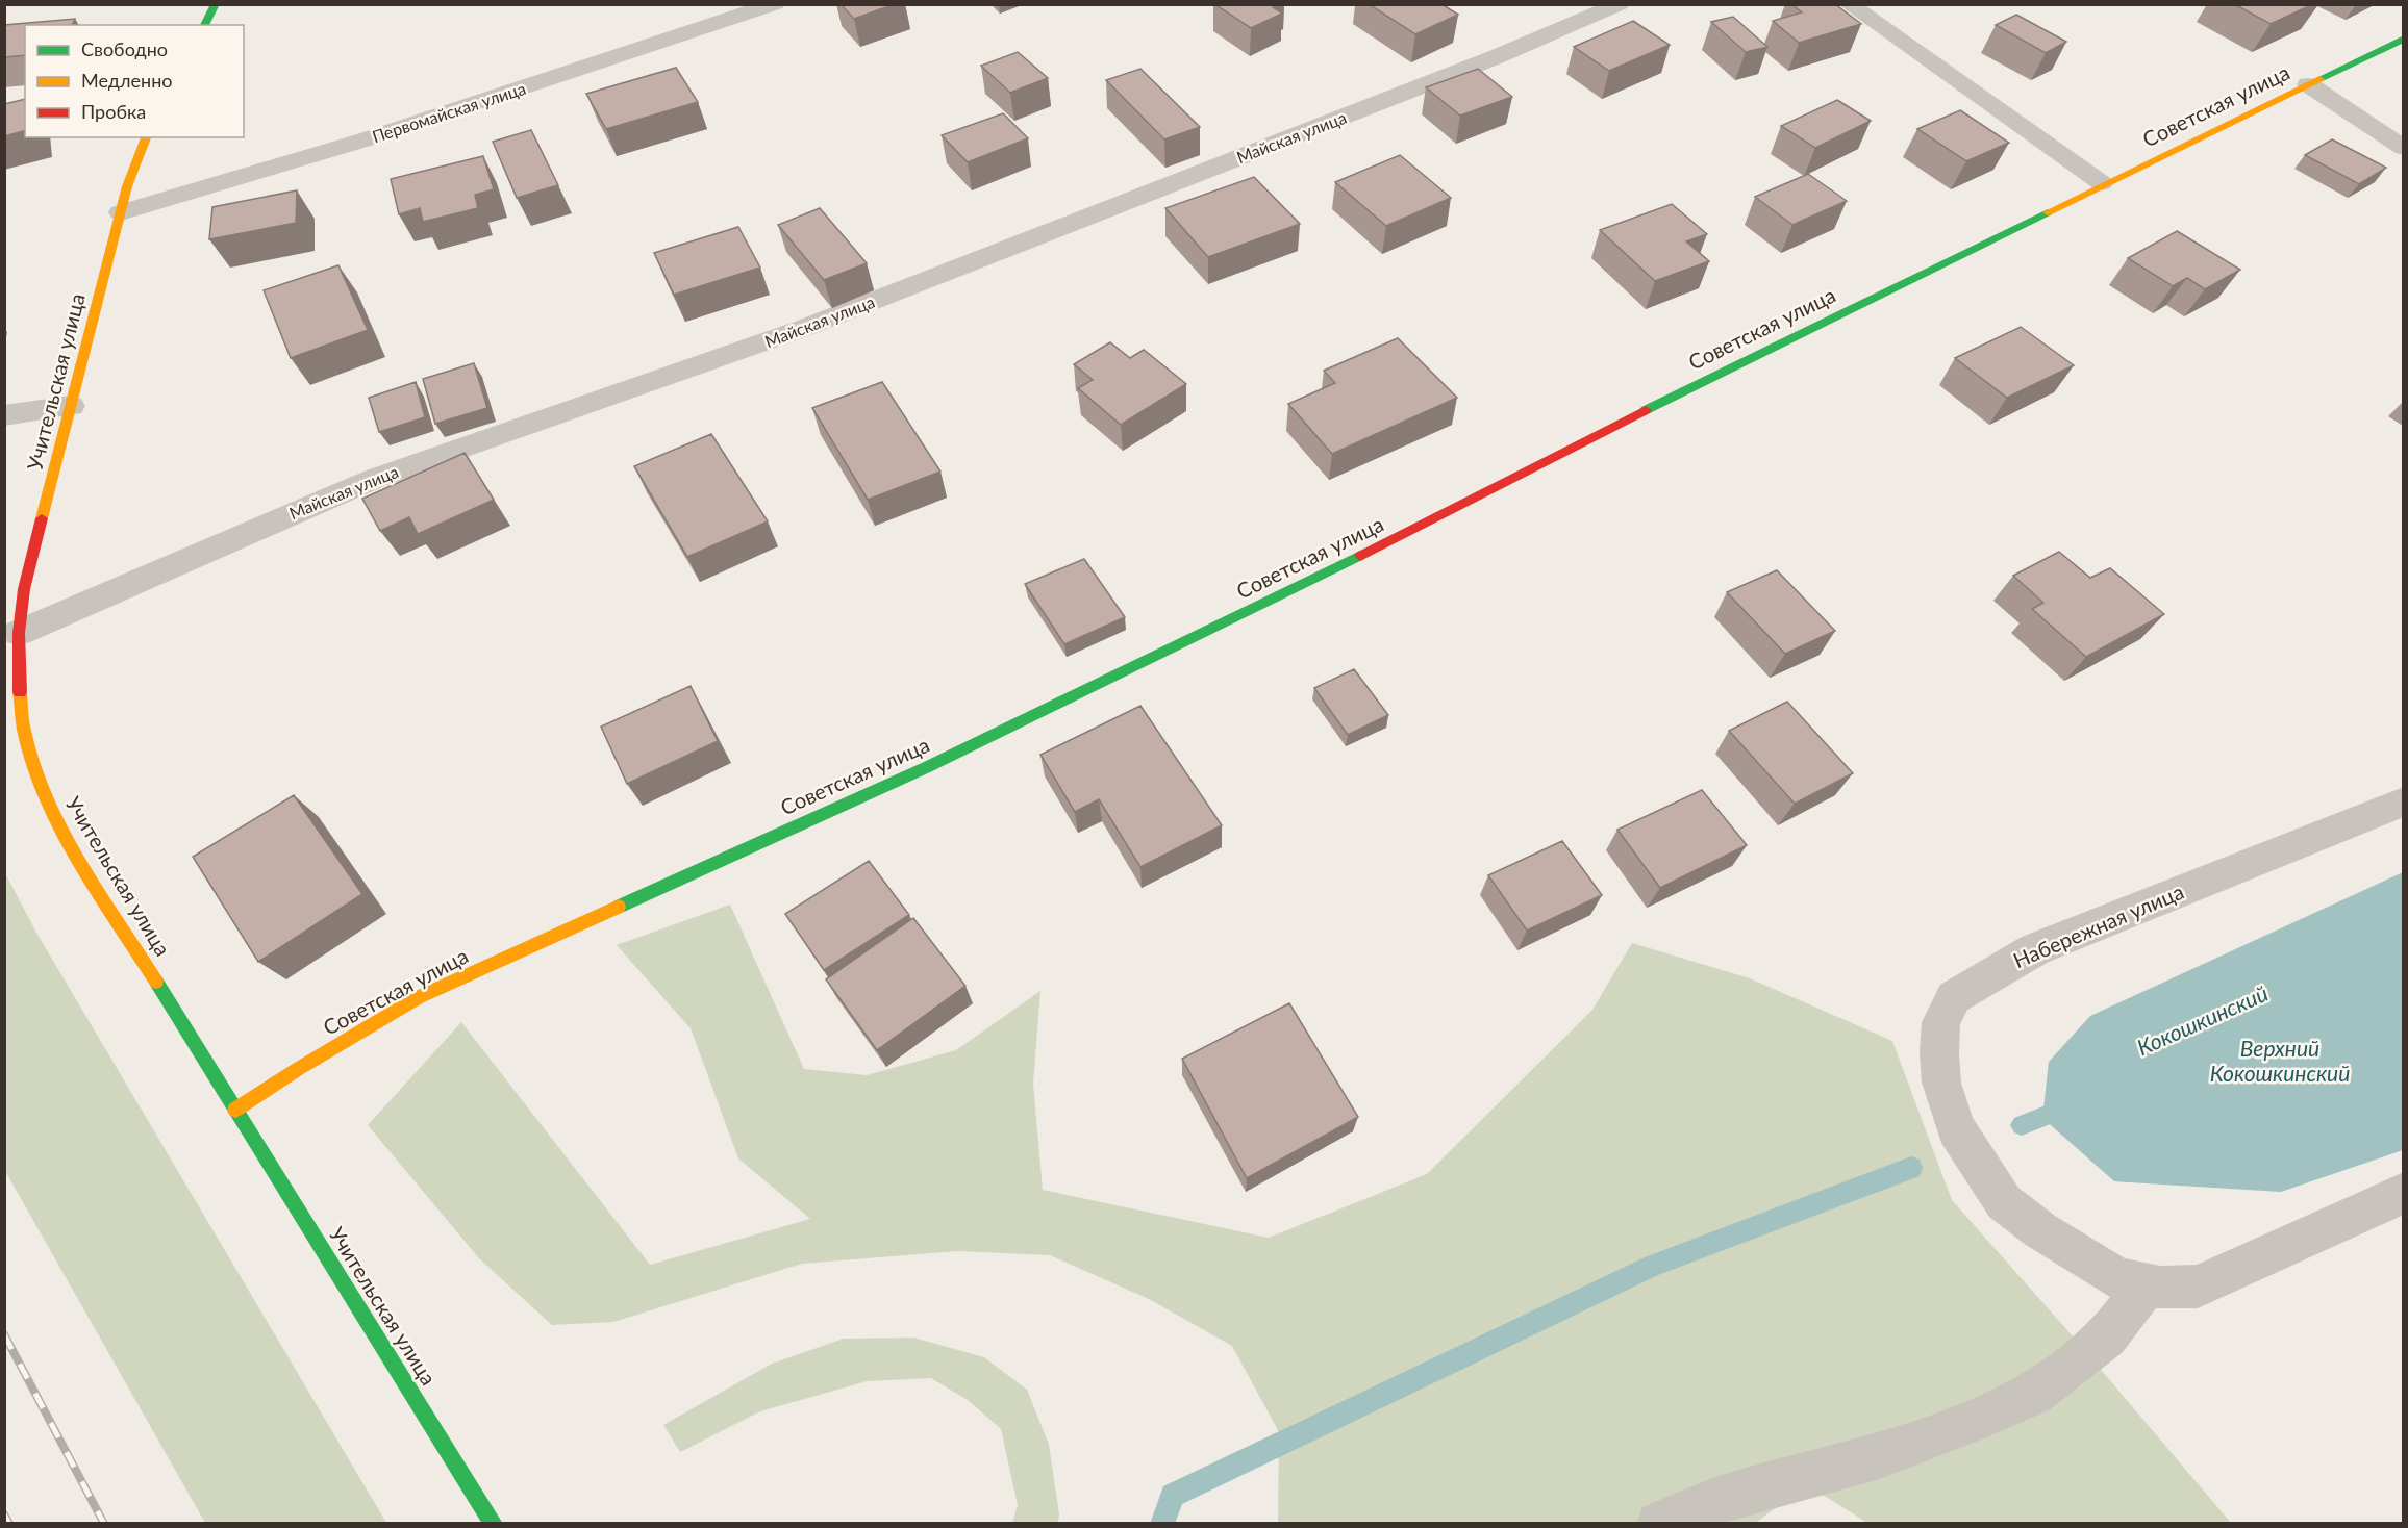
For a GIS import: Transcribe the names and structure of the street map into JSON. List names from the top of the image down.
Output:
{
  "streets": {
    "street": [
      "Советская улица",
      "Первомайская улица",
      "Майская улица",
      "Учительская улица",
      "Набережная улица"
    ]
  },
  "crossings": [
    ["Советская улица", "Учительская улица"],
    ["Первомайская улица", "Учительская улица"],
    ["Майская улица", "Учительская улица"]
  ],
  "water": ["Кокошкинский", "Верхний Кокошкинский"],
  "legend": ["Свободно", "Медленно", "Пробка"]
}
